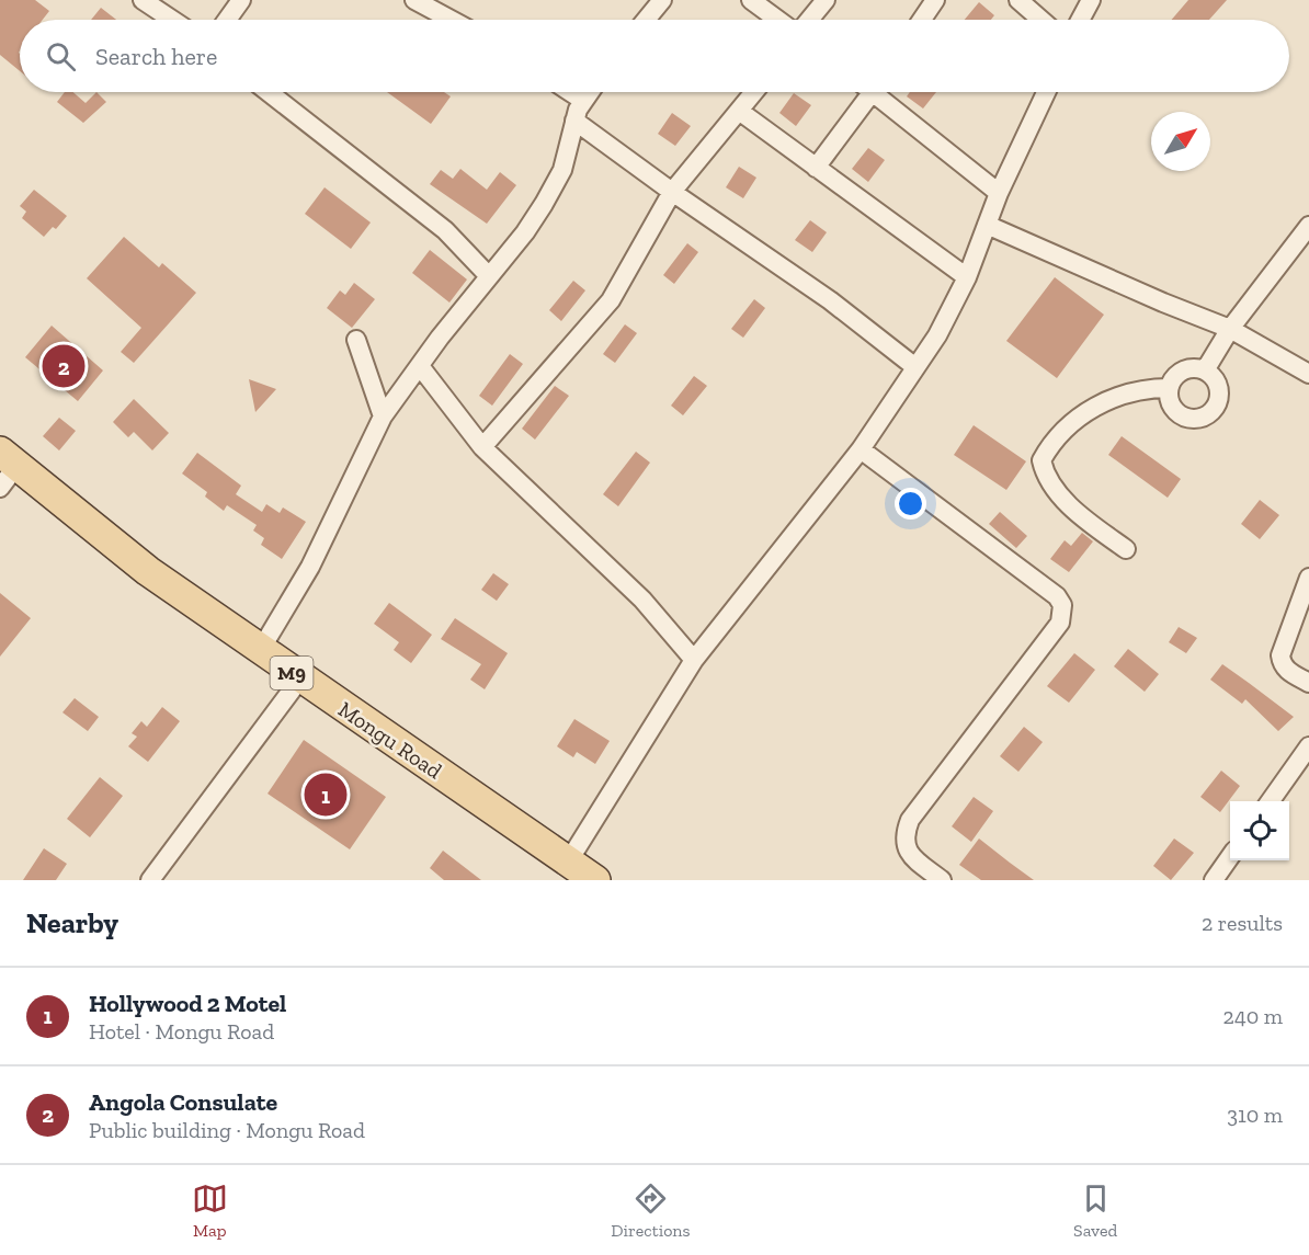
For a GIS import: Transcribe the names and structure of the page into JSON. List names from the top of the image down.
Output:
{
  "streets": {
    "main road": ["M9", "Mongu Road"]
  },
  "north": "top right",
  "page": {
    "search": "Search here",
    "pins": ["2", "1"],
    "heading": ["Nearby", "2 results"],
    "list": [
      {
        "mark": "1",
        "name": "Hollywood 2 Motel",
        "note": "Hotel · Mongu Road",
        "value": "240 m"
      },
      {
        "mark": "2",
        "name": "Angola Consulate",
        "note": "Public building · Mongu Road",
        "value": "310 m"
      }
    ],
    "nav": ["Map", "Directions", "Saved"]
  }
}
